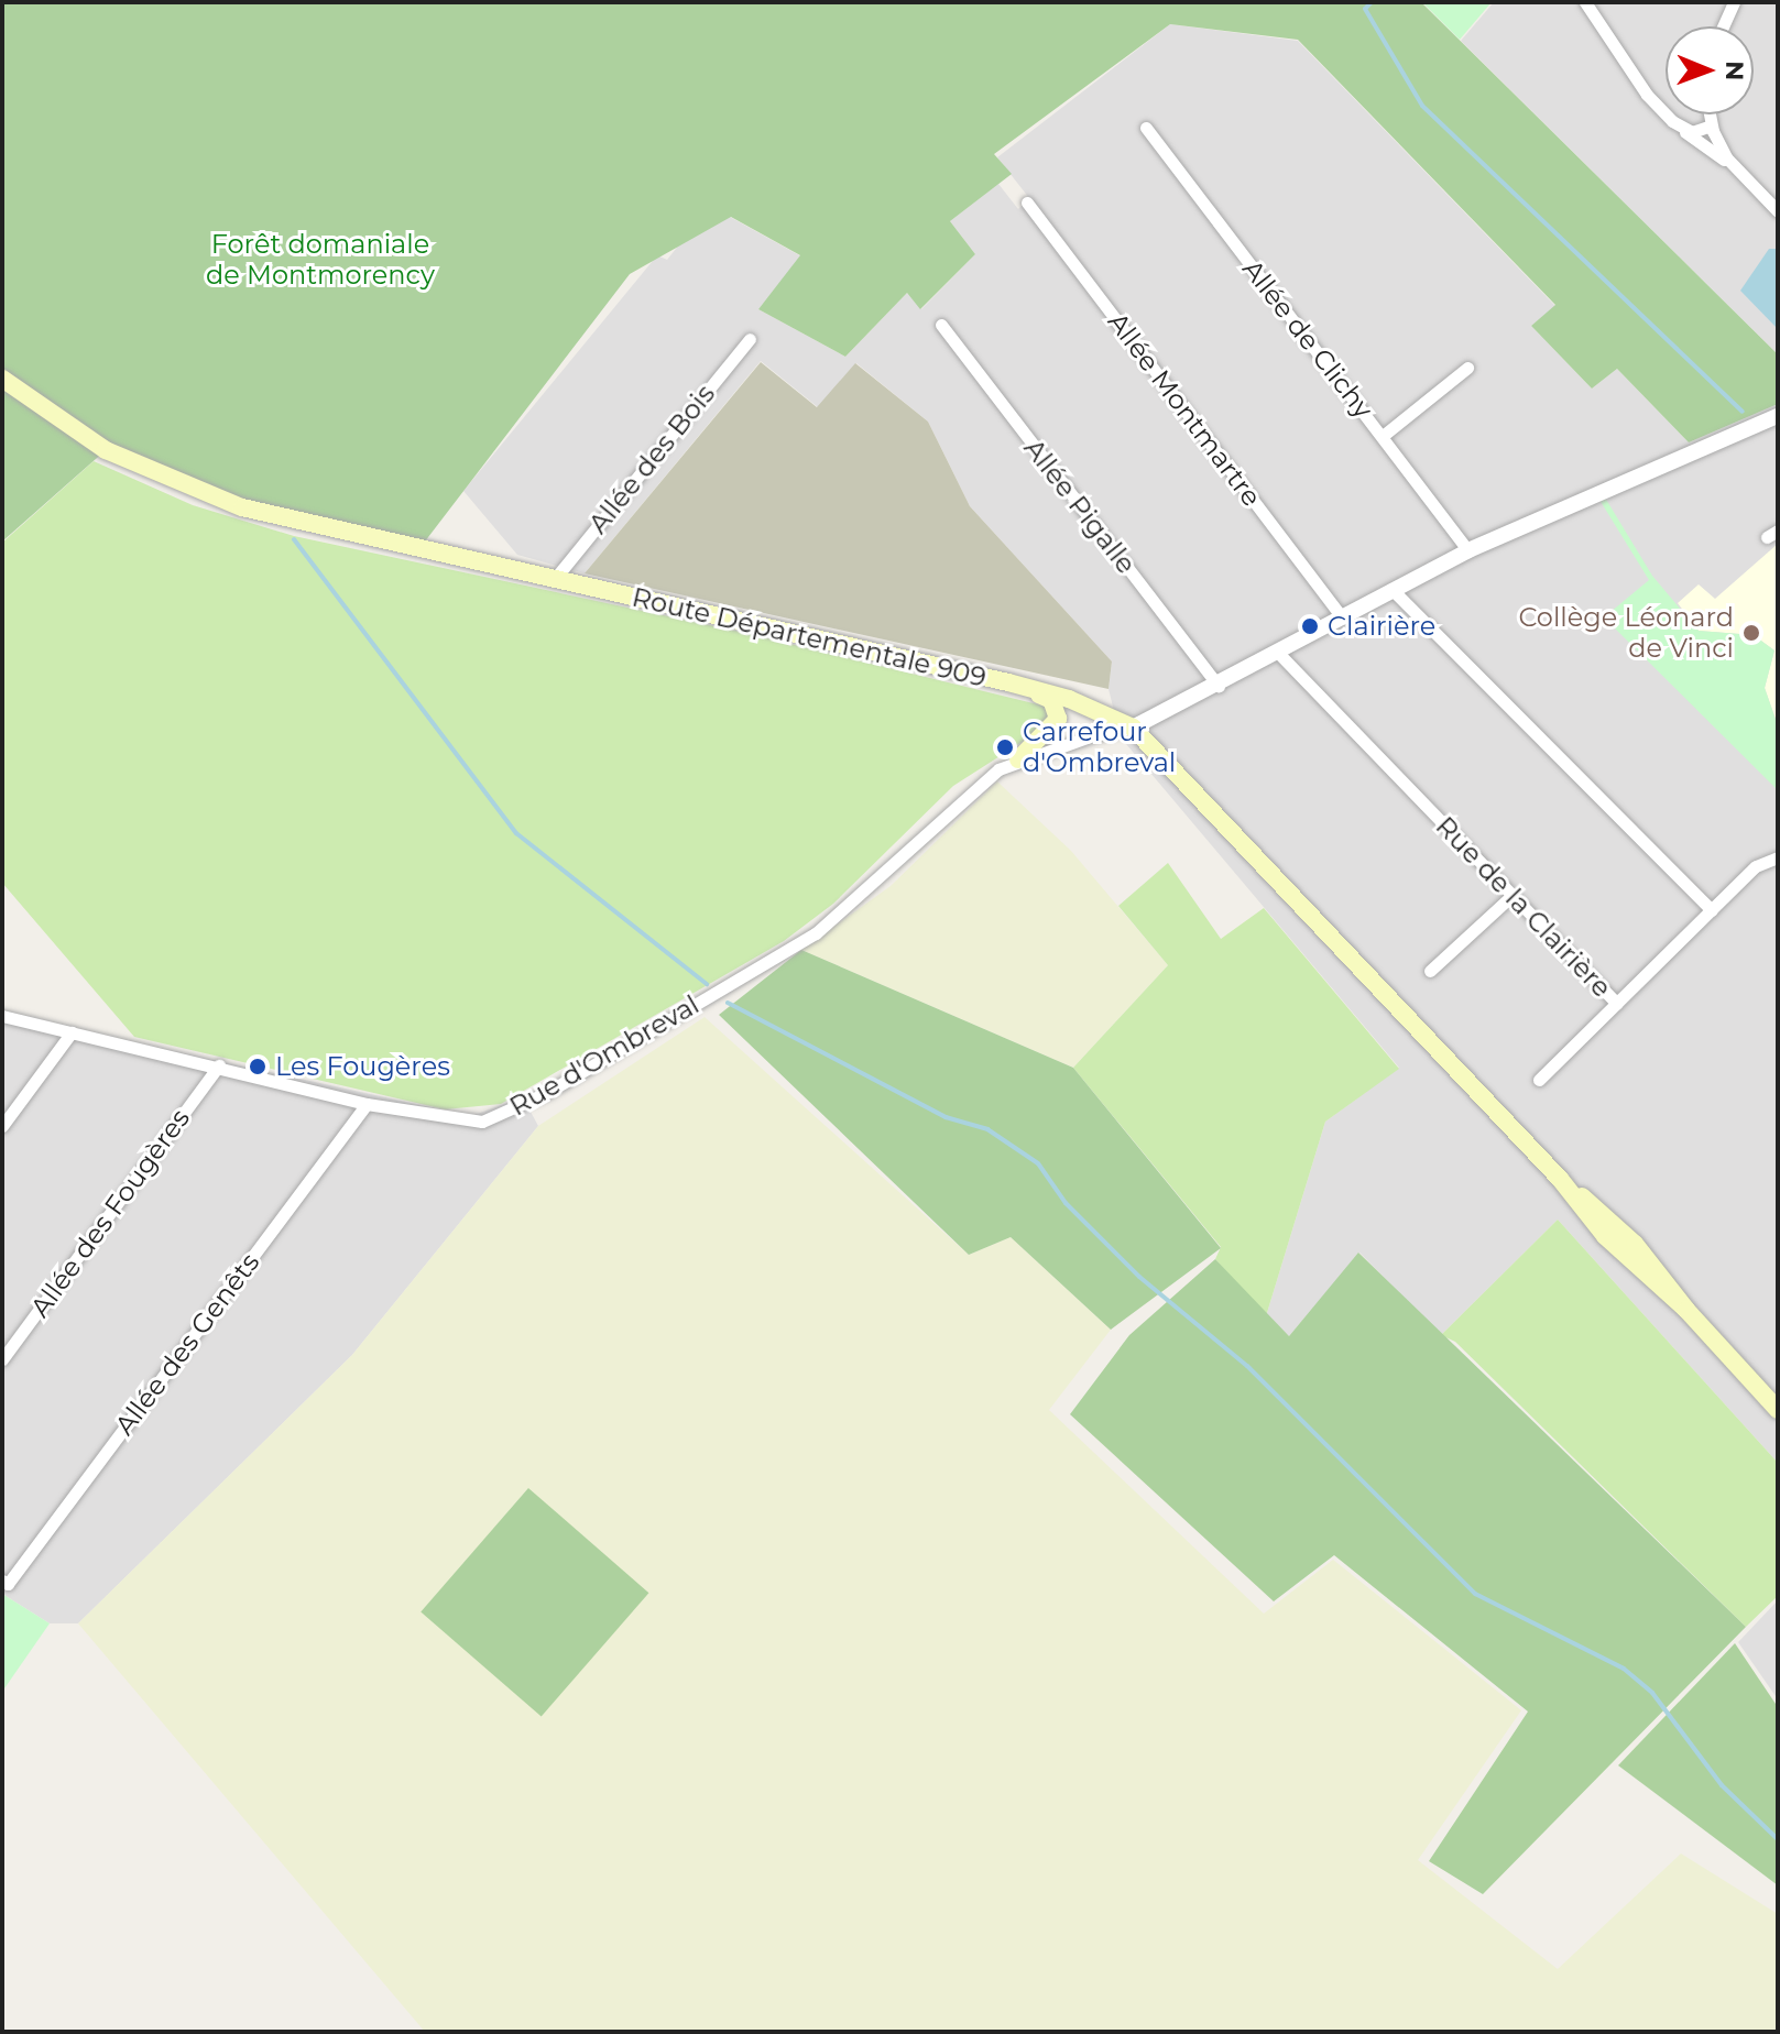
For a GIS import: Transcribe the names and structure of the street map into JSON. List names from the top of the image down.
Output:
{
  "streets": {
    "main road": ["Route Départementale 909"],
    "street": [
      "Allée de Clichy",
      "Allée Montmartre",
      "Allée des Bois",
      "Allée Pigalle",
      "Rue de la Clairière",
      "Rue d'Ombreval",
      "Allée des Fougères",
      "Allée des Genêts"
    ]
  },
  "crossings": [
    ["Allée des Bois", "Route Départementale 909"],
    ["Route Départementale 909", "Rue d'Ombreval"],
    ["Rue d'Ombreval", "Allée des Fougères"],
    ["Rue d'Ombreval", "Allée des Genêts"]
  ],
  "parks": ["Forêt domaniale de Montmorency"],
  "places": [
    "Clairière",
    "Collège Léonard de Vinci",
    "Carrefour d'Ombreval",
    "Les Fougères"
  ],
  "north": "right"
}
